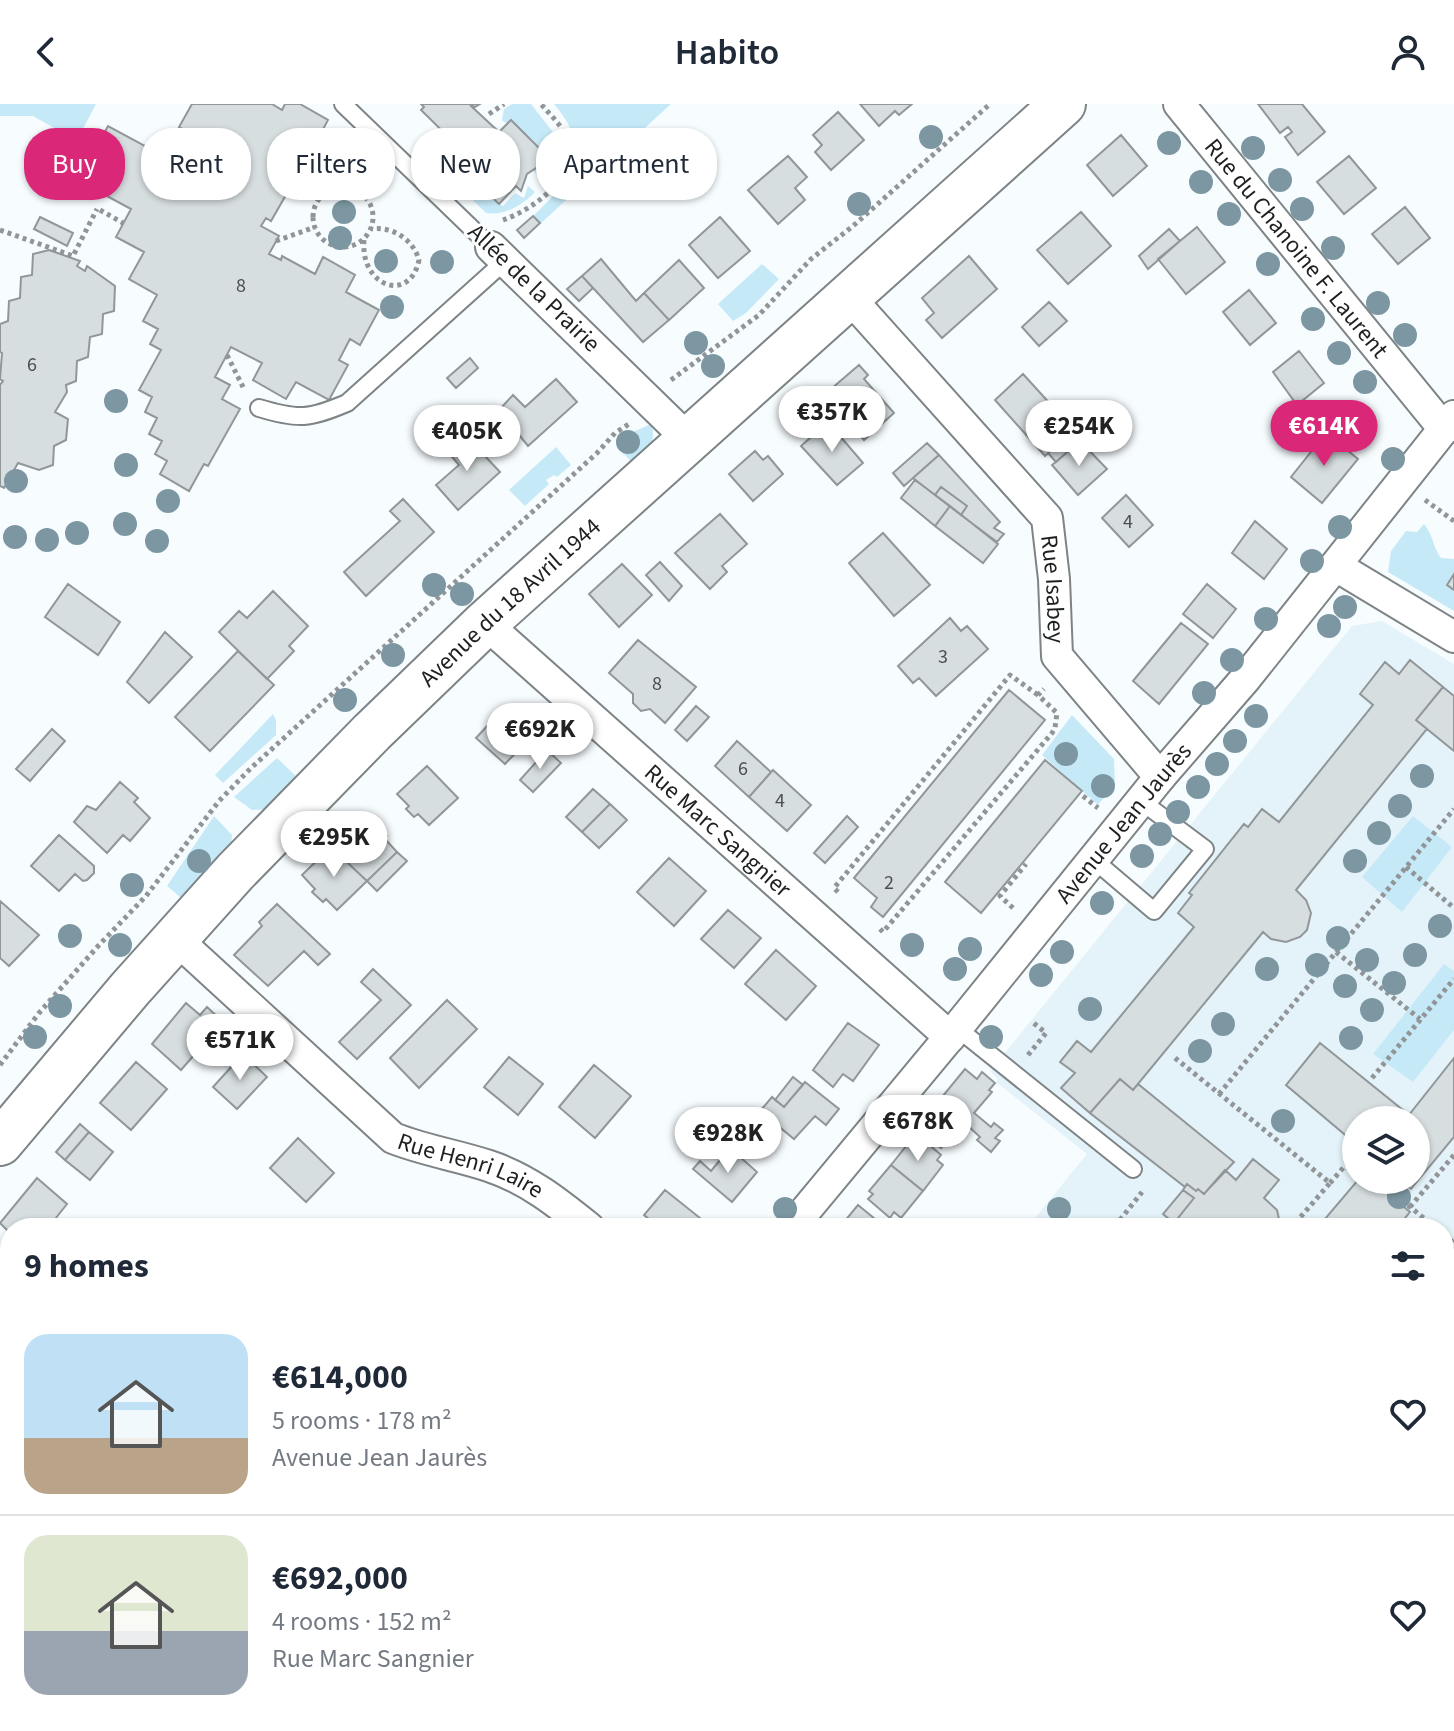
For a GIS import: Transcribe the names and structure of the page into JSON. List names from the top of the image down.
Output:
{
  "streets": {
    "street": [
      "Rue du Chanoine F. Laurent",
      "Allée de la Prairie",
      "Rue Isabey",
      "Avenue du 18 Avril 1944",
      "Avenue Jean Jaurès",
      "Rue Marc Sangnier",
      "Rue Henri Laire"
    ]
  },
  "crossings": [
    ["Rue du Chanoine F. Laurent", "Avenue Jean Jaurès"],
    ["Allée de la Prairie", "Avenue du 18 Avril 1944"],
    ["Rue Isabey", "Avenue du 18 Avril 1944"],
    ["Rue Isabey", "Avenue Jean Jaurès"],
    ["Avenue du 18 Avril 1944", "Rue Marc Sangnier"],
    ["Avenue du 18 Avril 1944", "Rue Henri Laire"],
    ["Avenue Jean Jaurès", "Rue Marc Sangnier"]
  ],
  "house_numbers": [
    "8",
    "6",
    "4",
    "3",
    "8",
    "6",
    "4",
    "2"
  ],
  "page": {
    "header": "Habito",
    "chip": [
      "Buy",
      "Rent",
      "Filters",
      "New",
      "Apartment"
    ],
    "price": [
      "€357K",
      "€254K",
      "€614K",
      "€405K",
      "€692K",
      "€295K",
      "€571K",
      "€678K",
      "€928K"
    ],
    "heading": "9 homes",
    "list": [
      {
        "name": "€614,000",
        "note": "5 rooms · 178 m² · Avenue Jean Jaurès"
      },
      {
        "name": "€692,000",
        "note": "4 rooms · 152 m² · Rue Marc Sangnier"
      }
    ]
  }
}
